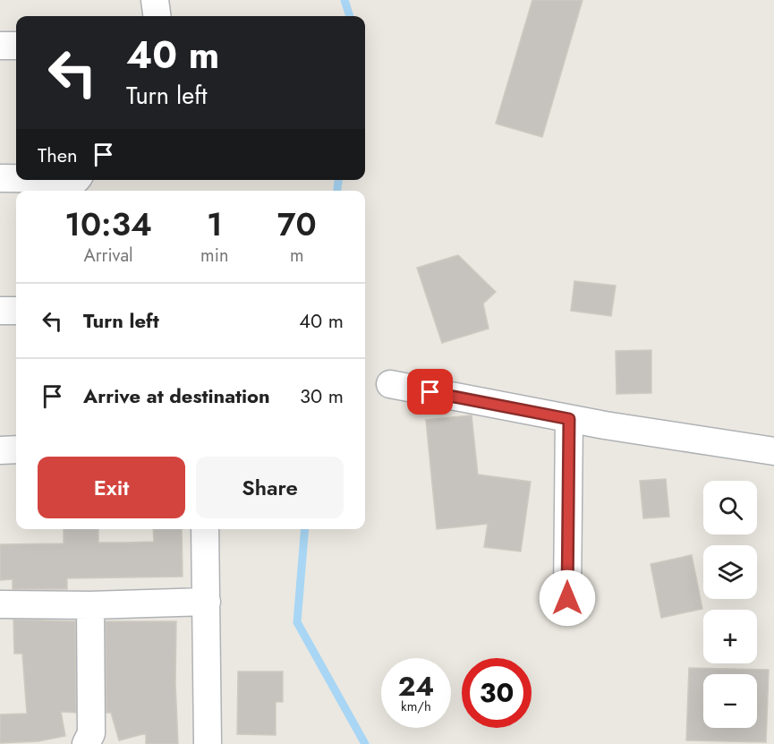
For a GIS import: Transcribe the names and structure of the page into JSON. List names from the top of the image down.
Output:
{
  "page": {
    "turn": ["40 m", "Turn left"],
    "then": "Then",
    "eta": [
      "10:34",
      "Arrival",
      "1",
      "min",
      "70",
      "m"
    ],
    "list": [
      {
        "name": "Turn left",
        "value": "40 m"
      },
      {
        "name": "Arrive at destination",
        "value": "30 m"
      }
    ],
    "buttons": ["Exit", "Share"],
    "map_buttons": ["+", "−"],
    "speed": "24 km/h",
    "limit": "30"
  }
}
